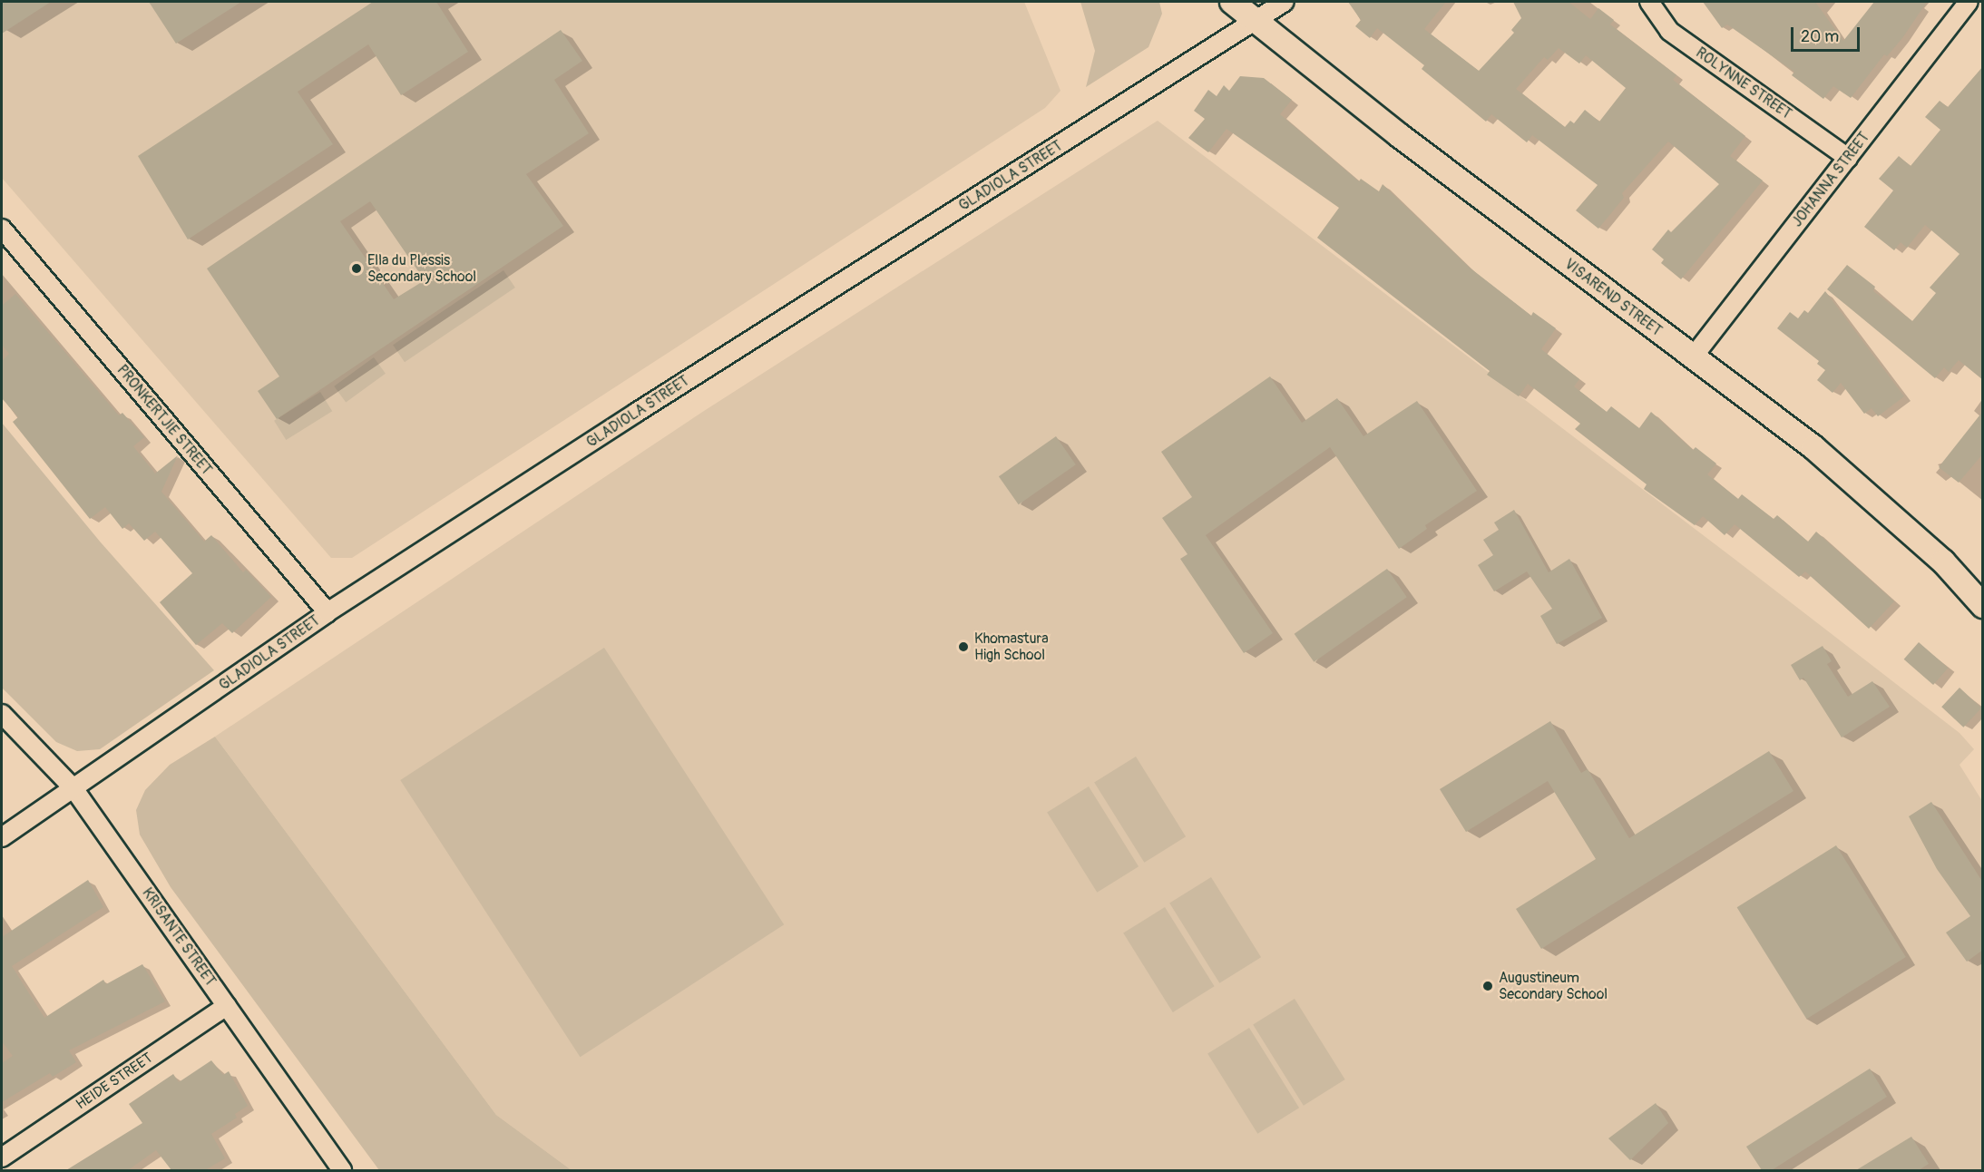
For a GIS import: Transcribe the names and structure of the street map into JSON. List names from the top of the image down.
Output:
{
  "streets": {
    "street": [
      "ROLYNNE STREET",
      "GLADIOLA STREET",
      "JOHANNA STREET",
      "VISAREND STREET",
      "PRONKERTJIE STREET",
      "KRISANTE STREET",
      "HEIDE STREET"
    ]
  },
  "crossings": [
    ["ROLYNNE STREET", "JOHANNA STREET"],
    ["GLADIOLA STREET", "VISAREND STREET"],
    ["GLADIOLA STREET", "PRONKERTJIE STREET"],
    ["GLADIOLA STREET", "KRISANTE STREET"],
    ["JOHANNA STREET", "VISAREND STREET"],
    ["KRISANTE STREET", "HEIDE STREET"]
  ],
  "places": ["Ella du Plessis Secondary School", "Khomastura High School", "Augustineum Secondary School"],
  "scale_bar": "20 m"
}
